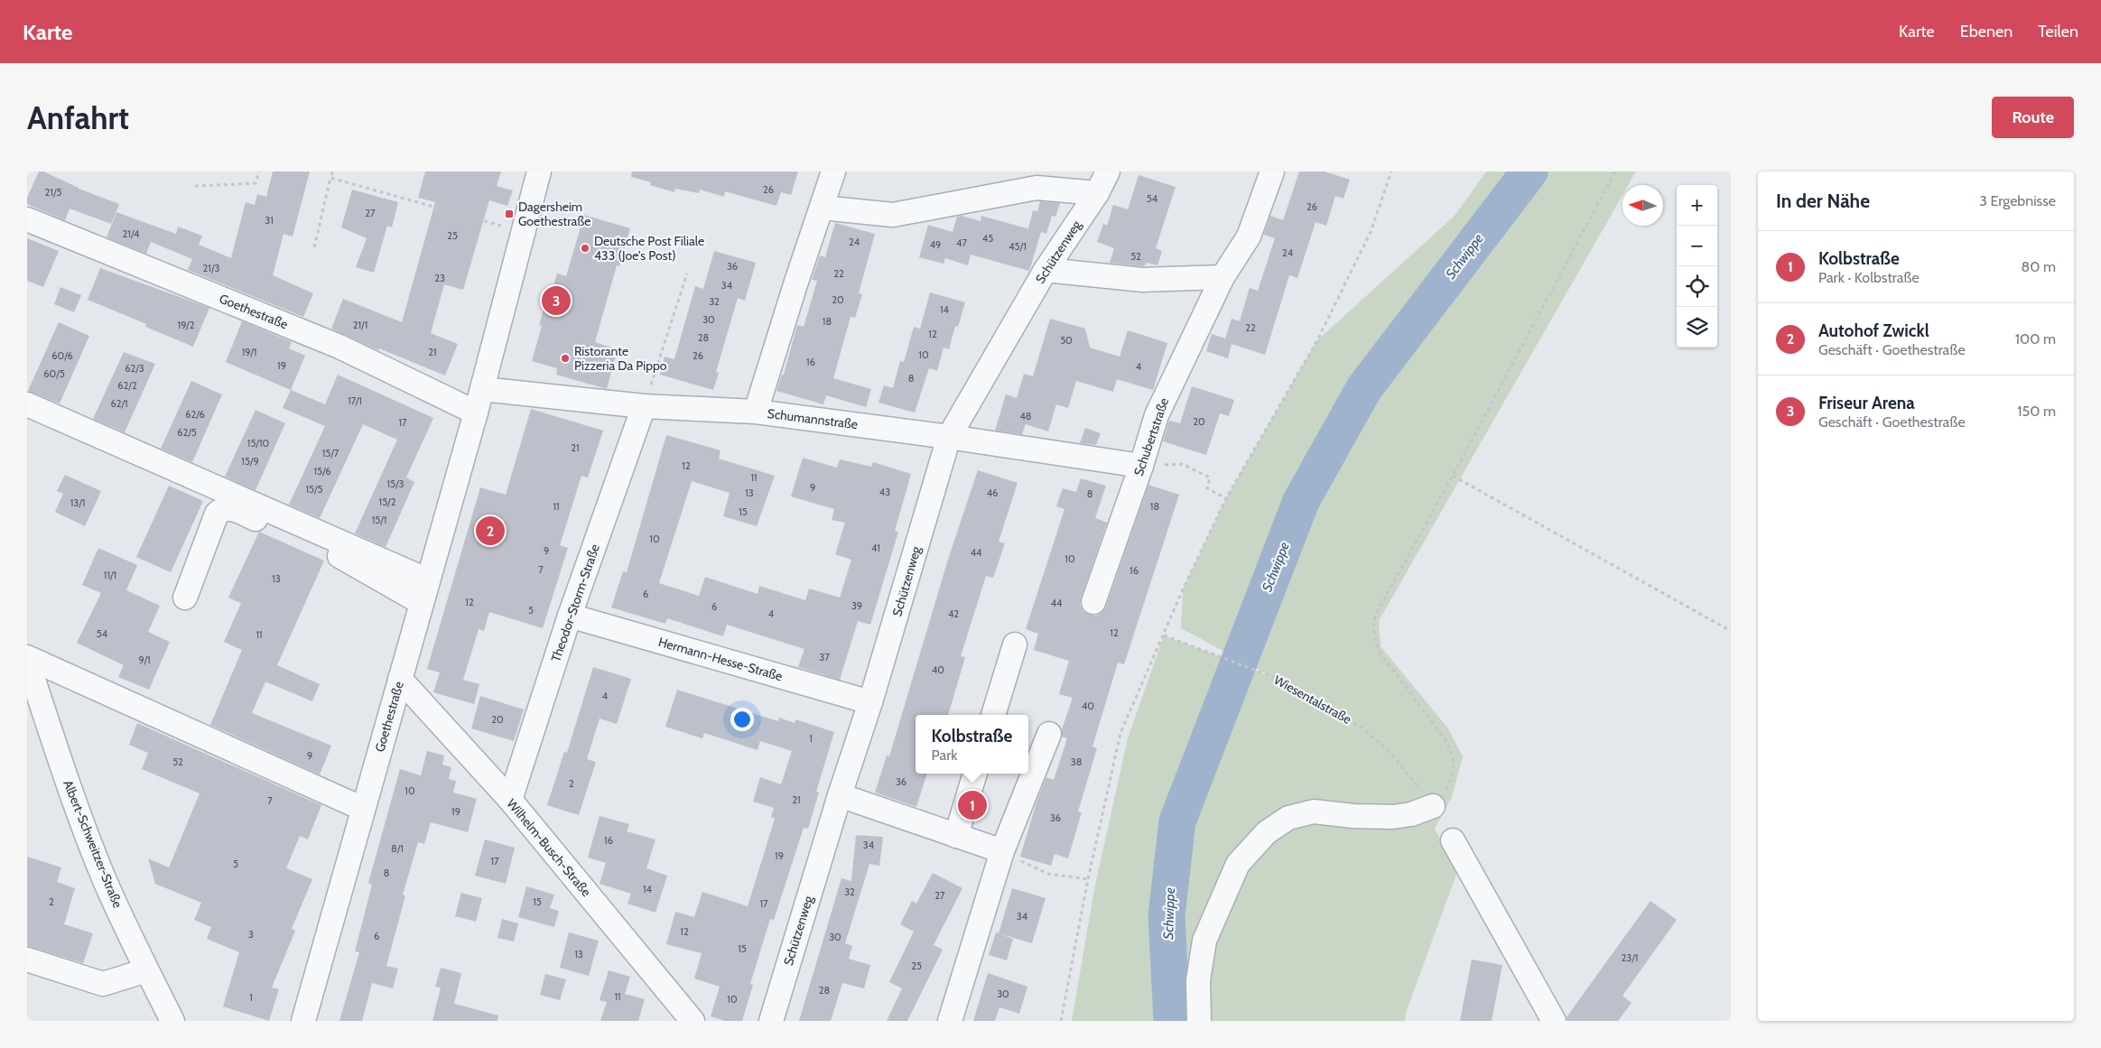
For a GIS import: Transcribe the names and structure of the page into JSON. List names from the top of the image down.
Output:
{
  "streets": {
    "street": [
      "Schützenweg",
      "Goethestraße",
      "Schumannstraße",
      "Schubertstraße",
      "Theodor-Storm-Straße",
      "Hermann-Hesse-Straße",
      "Albert-Schweitzer-Straße",
      "Wilhelm-Busch-Straße"
    ],
    "path": ["Wiesentalstraße"]
  },
  "crossings": [
    ["Schützenweg", "Schumannstraße"],
    ["Schützenweg", "Hermann-Hesse-Straße"],
    ["Goethestraße", "Schumannstraße"],
    ["Goethestraße", "Wilhelm-Busch-Straße"],
    ["Schumannstraße", "Schubertstraße"],
    ["Schumannstraße", "Theodor-Storm-Straße"],
    ["Theodor-Storm-Straße", "Hermann-Hesse-Straße"],
    ["Theodor-Storm-Straße", "Wilhelm-Busch-Straße"]
  ],
  "water": ["Schwippe"],
  "places": {
    "transit": ["Dagersheim Goethestraße"],
    "other": ["Deutsche Post Filiale 433 (Joe's Post)", "Ristorante Pizzeria Da Pippo"]
  },
  "house_numbers": [
    "26",
    "21/5",
    "54",
    "26",
    "27",
    "31",
    "21/4",
    "25",
    "45",
    "24",
    "47",
    "49",
    "45/1",
    "24",
    "52",
    "36",
    "21/3",
    "22",
    "23",
    "34",
    "20",
    "32",
    "14",
    "30",
    "18",
    "19/2",
    "21/1",
    "22",
    "12",
    "28",
    "50",
    "19/1",
    "21",
    "10",
    "60/6",
    "26",
    "16",
    "19",
    "4",
    "62/3",
    "60/5",
    "8",
    "62/2",
    "17/1",
    "62/1",
    "62/6",
    "48",
    "20",
    "17",
    "62/5",
    "15/10",
    "21",
    "15/7",
    "15/9",
    "12",
    "15/6",
    "11",
    "15/3",
    "9",
    "15/5",
    "43",
    "13",
    "46",
    "8",
    "15/2",
    "13/1",
    "11",
    "18",
    "15",
    "15/1",
    "10",
    "41",
    "9",
    "44",
    "10",
    "7",
    "16",
    "11/1",
    "13",
    "6",
    "12",
    "44",
    "39",
    "6",
    "5",
    "4",
    "42",
    "12",
    "54",
    "11",
    "37",
    "9/1",
    "40",
    "4",
    "40",
    "20",
    "1",
    "9",
    "52",
    "38",
    "36",
    "2",
    "10",
    "21",
    "7",
    "19",
    "36",
    "16",
    "34",
    "8/1",
    "19",
    "17",
    "5",
    "8",
    "14",
    "32",
    "27",
    "2",
    "15",
    "17",
    "34",
    "12",
    "3",
    "6",
    "30",
    "15",
    "13",
    "23/1",
    "25",
    "28",
    "30",
    "11",
    "1",
    "10"
  ],
  "north": "left",
  "page": {
    "header": "Karte",
    "nav": ["Karte", "Ebenen", "Teilen"],
    "buttons": "Route",
    "title": "Anfahrt",
    "heading": ["In der Nähe", "3 Ergebnisse"],
    "map_buttons": ["+", "−"],
    "list": [
      {
        "mark": "1",
        "name": "Kolbstraße",
        "note": "Park · Kolbstraße",
        "value": "80 m"
      },
      {
        "mark": "2",
        "name": "Autohof Zwickl",
        "note": "Geschäft · Goethestraße",
        "value": "100 m"
      },
      {
        "mark": "3",
        "name": "Friseur Arena",
        "note": "Geschäft · Goethestraße",
        "value": "150 m"
      }
    ],
    "pins": ["3", "2", "1"],
    "popup": ["Kolbstraße", "Park"]
  }
}
